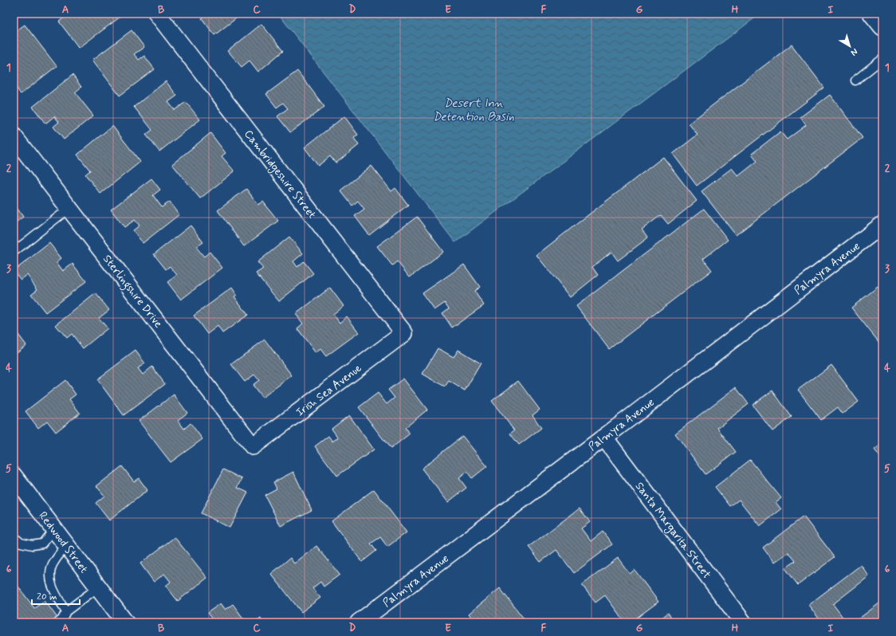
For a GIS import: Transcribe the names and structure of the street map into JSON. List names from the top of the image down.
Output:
{
  "streets": {
    "street": [
      "Cambridgeshire Street",
      "Palmyra Avenue",
      "Sterlingshire Drive",
      "Irish Sea Avenue",
      "Santa Margarita Street",
      "Redwood Street"
    ]
  },
  "crossings": [
    ["Cambridgeshire Street", "Irish Sea Avenue"],
    ["Palmyra Avenue", "Santa Margarita Street"],
    ["Sterlingshire Drive", "Irish Sea Avenue"]
  ],
  "water": ["Desert Inn Detention Basin"],
  "scale_bar": "20 m",
  "north": "bottom right",
  "grid": {
    "columns": [
      "A",
      "B",
      "C",
      "D",
      "E",
      "F",
      "G",
      "H",
      "I"
    ],
    "rows": [
      "1",
      "2",
      "3",
      "4",
      "5",
      "6"
    ]
  }
}
